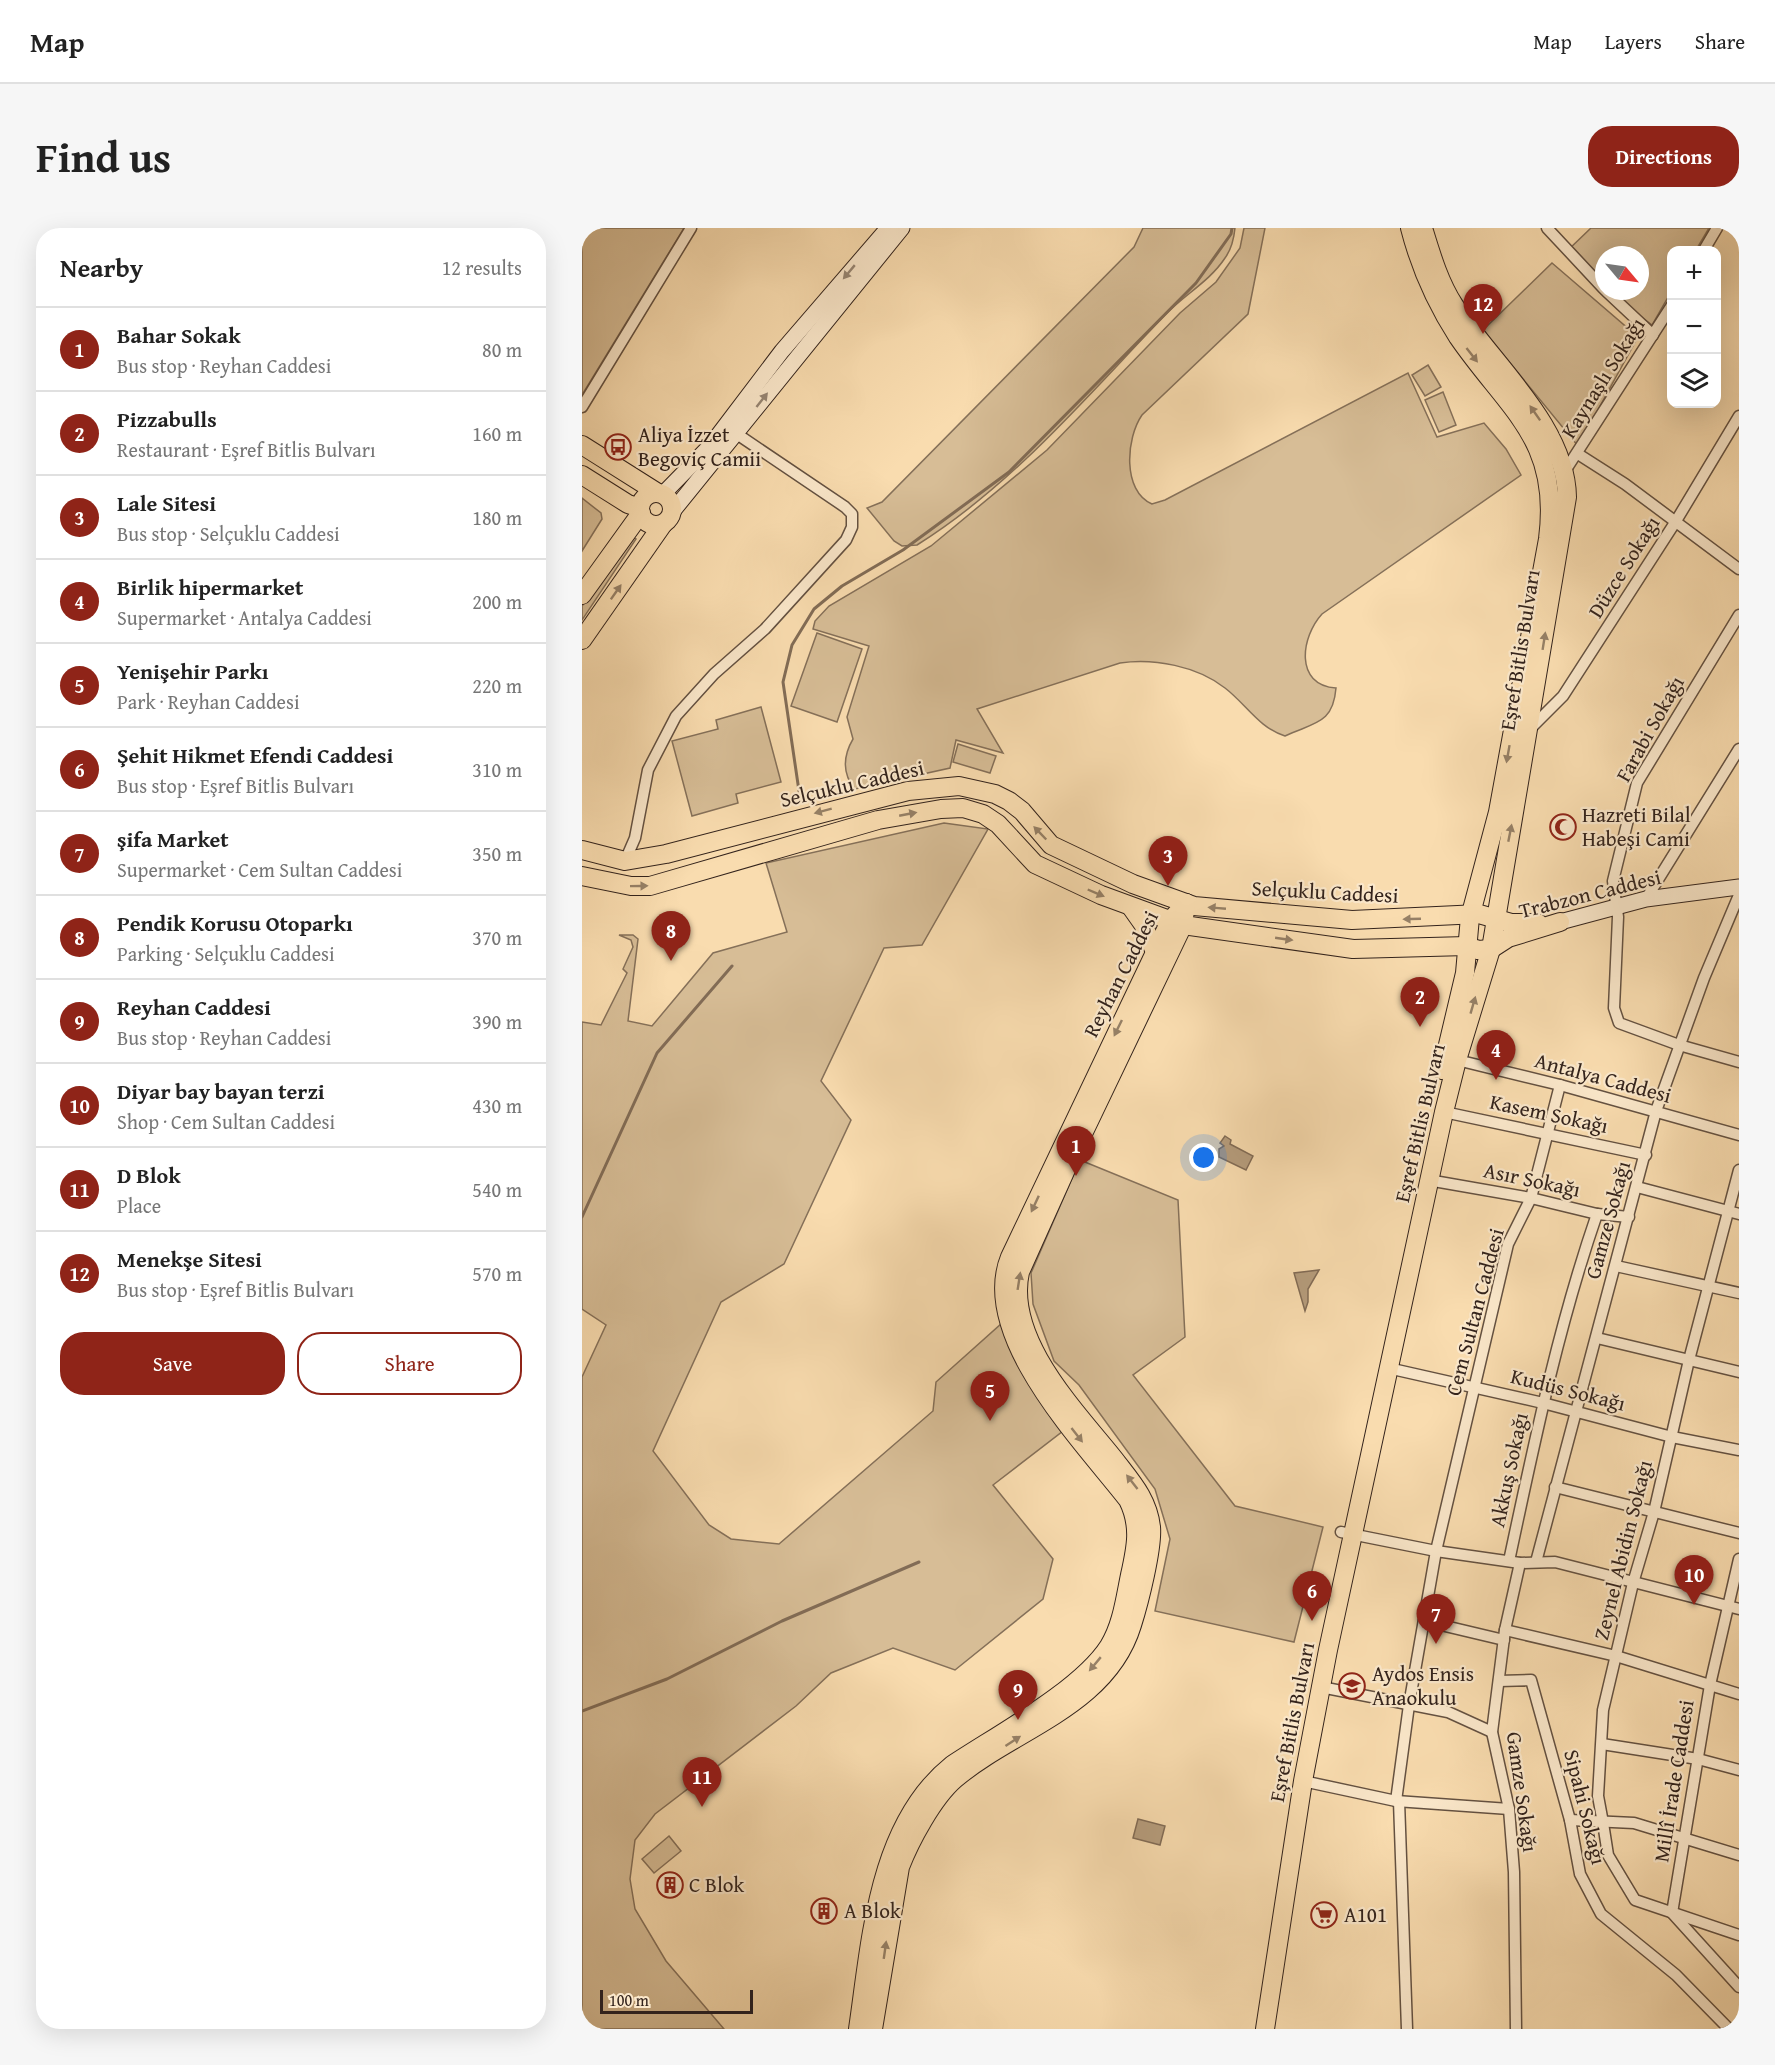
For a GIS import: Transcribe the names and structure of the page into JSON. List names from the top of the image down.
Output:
{
  "streets": {
    "main road": [
      "Eşref Bitlis Bulvarı",
      "Selçuklu Caddesi",
      "Trabzon Caddesi",
      "Reyhan Caddesi"
    ],
    "street": [
      "Kaynaşlı Sokağı",
      "Düzce Sokağı",
      "Farabi Sokağı",
      "Antalya Caddesi",
      "Kasem Sokağı",
      "Asır Sokağı",
      "Gamze Sokağı",
      "Cem Sultan Caddesi",
      "Kudüs Sokağı",
      "Akkuş Sokağı",
      "Zeynel Abidin Sokağı",
      "Millî İrade Caddesi",
      "Sipahi Sokağı"
    ]
  },
  "crossings": [
    ["Kaynaşlı Sokağı", "Eşref Bitlis Bulvarı"],
    ["Düzce Sokağı", "Eşref Bitlis Bulvarı"],
    ["Eşref Bitlis Bulvarı", "Selçuklu Caddesi"],
    ["Eşref Bitlis Bulvarı", "Trabzon Caddesi"],
    ["Eşref Bitlis Bulvarı", "Antalya Caddesi"],
    ["Eşref Bitlis Bulvarı", "Kasem Sokağı"],
    ["Eşref Bitlis Bulvarı", "Asır Sokağı"],
    ["Eşref Bitlis Bulvarı", "Kudüs Sokağı"],
    ["Farabi Sokağı", "Trabzon Caddesi"],
    ["Farabi Sokağı", "Gamze Sokağı"],
    ["Selçuklu Caddesi", "Trabzon Caddesi"],
    ["Selçuklu Caddesi", "Reyhan Caddesi"],
    ["Antalya Caddesi", "Gamze Sokağı"],
    ["Antalya Caddesi", "Cem Sultan Caddesi"],
    ["Kasem Sokağı", "Gamze Sokağı"],
    ["Kasem Sokağı", "Cem Sultan Caddesi"],
    ["Asır Sokağı", "Gamze Sokağı"],
    ["Asır Sokağı", "Cem Sultan Caddesi"],
    ["Asır Sokağı", "Akkuş Sokağı"],
    ["Gamze Sokağı", "Kudüs Sokağı"],
    ["Gamze Sokağı", "Akkuş Sokağı"],
    ["Gamze Sokağı", "Sipahi Sokağı"],
    ["Cem Sultan Caddesi", "Kudüs Sokağı"],
    ["Kudüs Sokağı", "Akkuş Sokağı"],
    ["Kudüs Sokağı", "Zeynel Abidin Sokağı"],
    ["Zeynel Abidin Sokağı", "Millî İrade Caddesi"]
  ],
  "places": {
    "bus stop": ["Aliya İzzet Begoviç Camii"],
    "mosque": ["Hazreti Bilal Habeşi Cami"],
    "school or university": ["Aydos Ensis Anaokulu"],
    "building": ["C Blok", "A Blok"],
    "supermarket": ["A101"]
  },
  "scale_bar": "100 m",
  "north": "bottom right",
  "page": {
    "header": "Map",
    "nav": ["Map", "Layers", "Share"],
    "title": "Find us",
    "buttons": [
      "Directions",
      ["Save", "Share"]
    ],
    "heading": ["Nearby", "12 results"],
    "map_buttons": ["+", "−"],
    "pins": [
      "12",
      "3",
      "8",
      "2",
      "4",
      "1",
      "5",
      "10",
      "6",
      "7",
      "9",
      "11"
    ],
    "list": [
      {
        "mark": "1",
        "name": "Bahar Sokak",
        "note": "Bus stop · Reyhan Caddesi",
        "value": "80 m"
      },
      {
        "mark": "2",
        "name": "Pizzabulls",
        "note": "Restaurant · Eşref Bitlis Bulvarı",
        "value": "160 m"
      },
      {
        "mark": "3",
        "name": "Lale Sitesi",
        "note": "Bus stop · Selçuklu Caddesi",
        "value": "180 m"
      },
      {
        "mark": "4",
        "name": "Birlik hipermarket",
        "note": "Supermarket · Antalya Caddesi",
        "value": "200 m"
      },
      {
        "mark": "5",
        "name": "Yenişehir Parkı",
        "note": "Park · Reyhan Caddesi",
        "value": "220 m"
      },
      {
        "mark": "6",
        "name": "Şehit Hikmet Efendi Caddesi",
        "note": "Bus stop · Eşref Bitlis Bulvarı",
        "value": "310 m"
      },
      {
        "mark": "7",
        "name": "şifa Market",
        "note": "Supermarket · Cem Sultan Caddesi",
        "value": "350 m"
      },
      {
        "mark": "8",
        "name": "Pendik Korusu Otoparkı",
        "note": "Parking · Selçuklu Caddesi",
        "value": "370 m"
      },
      {
        "mark": "9",
        "name": "Reyhan Caddesi",
        "note": "Bus stop · Reyhan Caddesi",
        "value": "390 m"
      },
      {
        "mark": "10",
        "name": "Diyar bay bayan terzi",
        "note": "Shop · Cem Sultan Caddesi",
        "value": "430 m"
      },
      {
        "mark": "11",
        "name": "D Blok",
        "note": "Place",
        "value": "540 m"
      },
      {
        "mark": "12",
        "name": "Menekşe Sitesi",
        "note": "Bus stop · Eşref Bitlis Bulvarı",
        "value": "570 m"
      }
    ],
    "scale": "100 m"
  }
}
